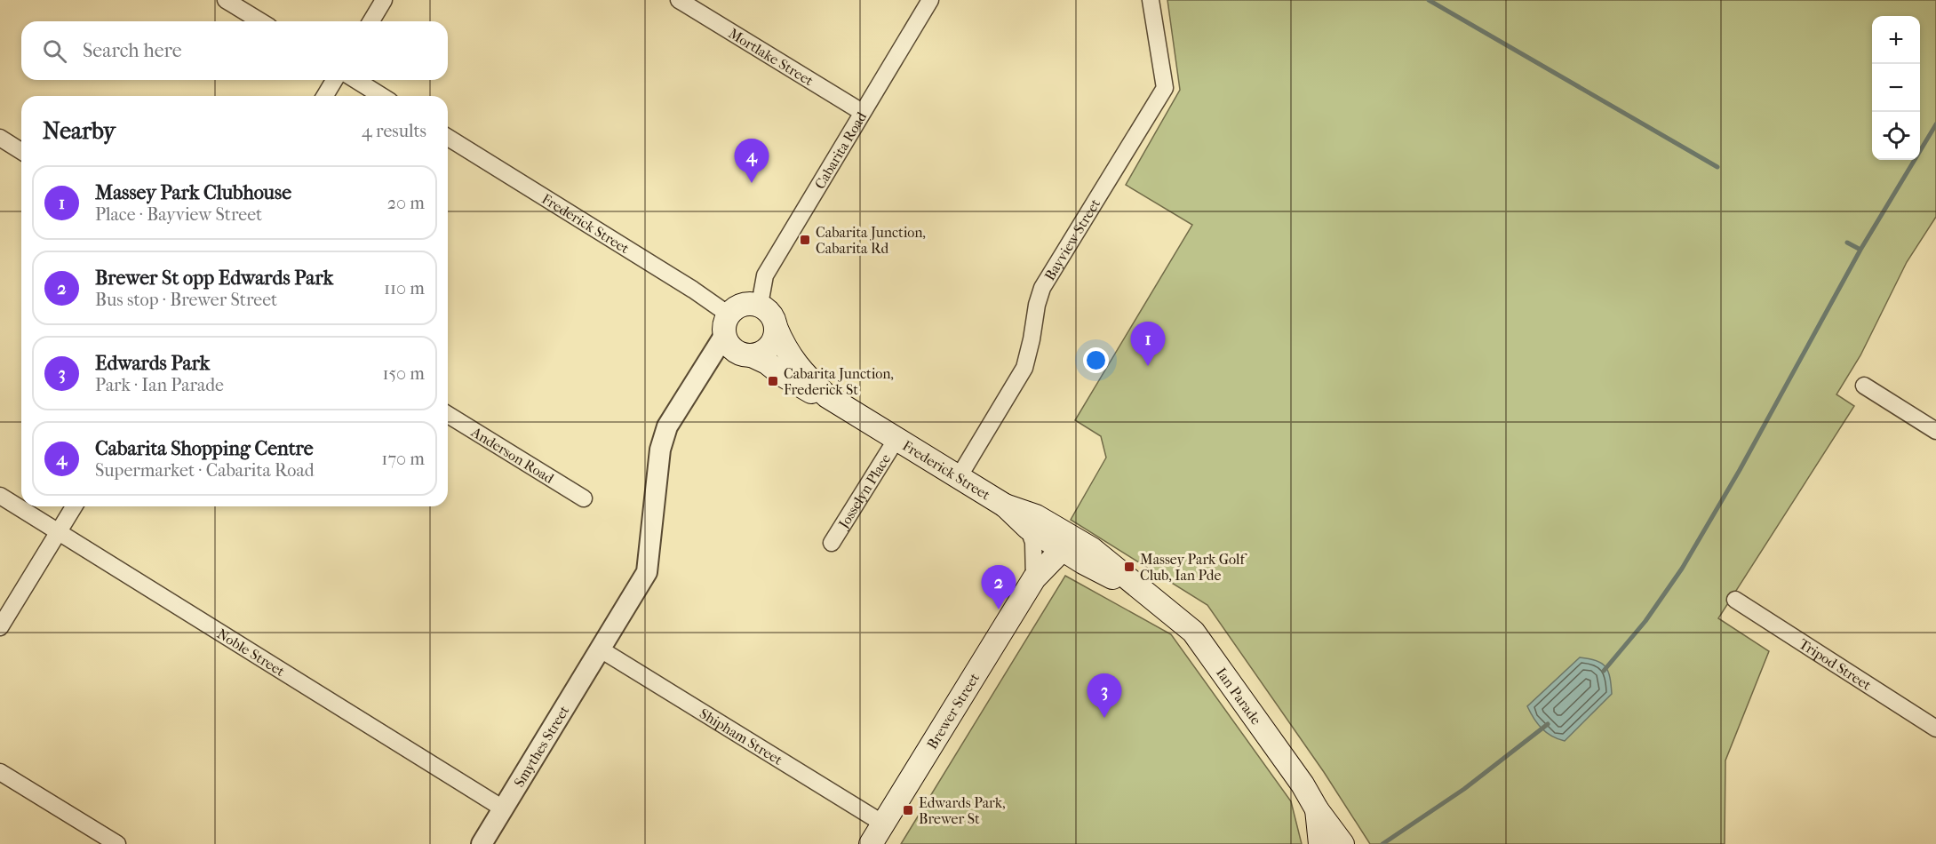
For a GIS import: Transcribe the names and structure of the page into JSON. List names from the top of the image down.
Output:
{
  "streets": {
    "main road": ["Frederick Street", "Ian Parade", "Brewer Street"],
    "street": [
      "Mortlake Street",
      "Cabarita Road",
      "Bayview Street",
      "Anderson Road",
      "Josselyn Place",
      "Noble Street",
      "Tripod Street",
      "Shipham Street",
      "Smythes Street"
    ]
  },
  "crossings": [
    ["Mortlake Street", "Cabarita Road"],
    ["Cabarita Road", "Frederick Street"],
    ["Frederick Street", "Bayview Street"],
    ["Frederick Street", "Josselyn Place"],
    ["Frederick Street", "Ian Parade"],
    ["Noble Street", "Smythes Street"],
    ["Ian Parade", "Brewer Street"],
    ["Brewer Street", "Shipham Street"],
    ["Shipham Street", "Smythes Street"]
  ],
  "places": {
    "transit": [
      "Cabarita Junction, Cabarita Rd",
      "Cabarita Junction, Frederick St",
      "Massey Park Golf Club, Ian Pde",
      "Edwards Park, Brewer St"
    ]
  },
  "page": {
    "map_buttons": ["+", "−"],
    "search": "Search here",
    "heading": ["Nearby", "4 results"],
    "pins": [
      "4",
      "1",
      "2",
      "3"
    ],
    "list": [
      {
        "mark": "1",
        "name": "Massey Park Clubhouse",
        "note": "Place · Bayview Street",
        "value": "20 m"
      },
      {
        "mark": "2",
        "name": "Brewer St opp Edwards Park",
        "note": "Bus stop · Brewer Street",
        "value": "110 m"
      },
      {
        "mark": "3",
        "name": "Edwards Park",
        "note": "Park · Ian Parade",
        "value": "150 m"
      },
      {
        "mark": "4",
        "name": "Cabarita Shopping Centre",
        "note": "Supermarket · Cabarita Road",
        "value": "170 m"
      }
    ]
  }
}
